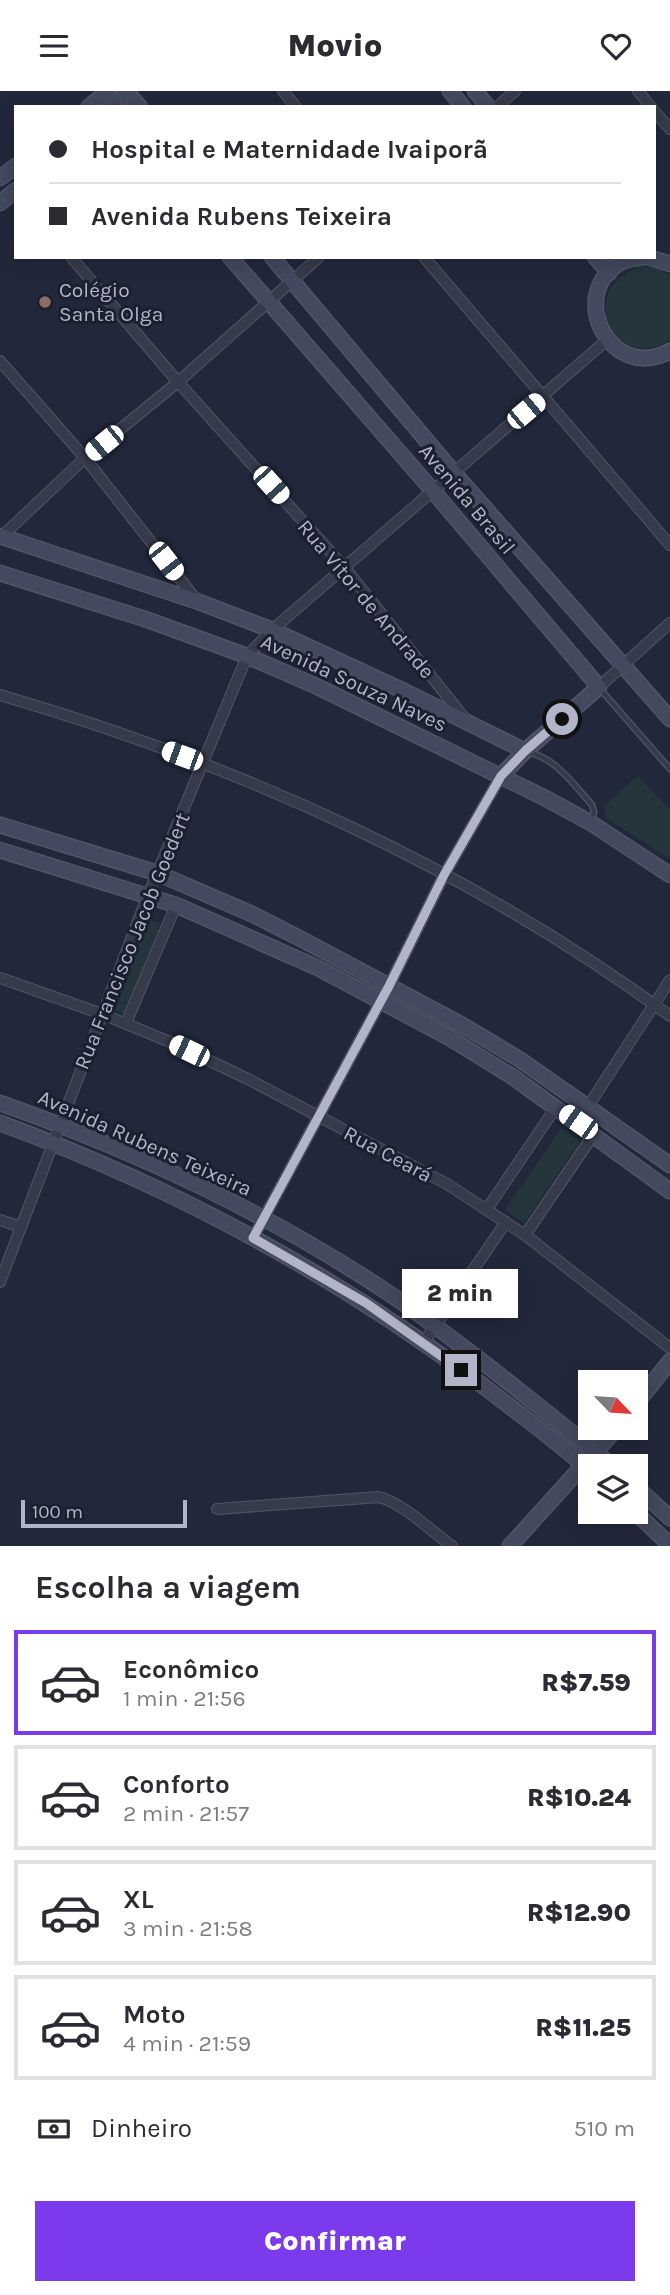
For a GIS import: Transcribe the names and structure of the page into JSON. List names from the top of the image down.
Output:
{
  "streets": {
    "street": [
      "Avenida Brasil",
      "Rua Vítor de Andrade",
      "Avenida Souza Naves",
      "Rua Francisco Jacob Goedert",
      "Avenida Rubens Teixeira",
      "Rua Ceará"
    ]
  },
  "crossings": [
    ["Avenida Brasil", "Rua Francisco Jacob Goedert"],
    ["Rua Vítor de Andrade", "Avenida Souza Naves"],
    ["Rua Vítor de Andrade", "Rua Francisco Jacob Goedert"],
    ["Avenida Souza Naves", "Rua Francisco Jacob Goedert"],
    ["Rua Francisco Jacob Goedert", "Avenida Rubens Teixeira"],
    ["Rua Francisco Jacob Goedert", "Rua Ceará"]
  ],
  "places": ["Colégio Santa Olga"],
  "scale_bar": "100 m",
  "north": "bottom right",
  "page": {
    "header": "Movio",
    "banner": ["Hospital e Maternidade Ivaiporã", "Avenida Rubens Teixeira"],
    "bubble": "2 min",
    "scale": "100 m",
    "heading": "Escolha a viagem",
    "list": [
      {
        "name": "Econômico",
        "note": "1 min · 21:56",
        "value": "R$7.59"
      },
      {
        "name": "Conforto",
        "note": "2 min · 21:57",
        "value": "R$10.24"
      },
      {
        "name": "XL",
        "note": "3 min · 21:58",
        "value": "R$12.90"
      },
      {
        "name": "Moto",
        "note": "4 min · 21:59",
        "value": "R$11.25"
      }
    ],
    "pay": ["Dinheiro", "510 m"],
    "buttons": "Confirmar"
  }
}
